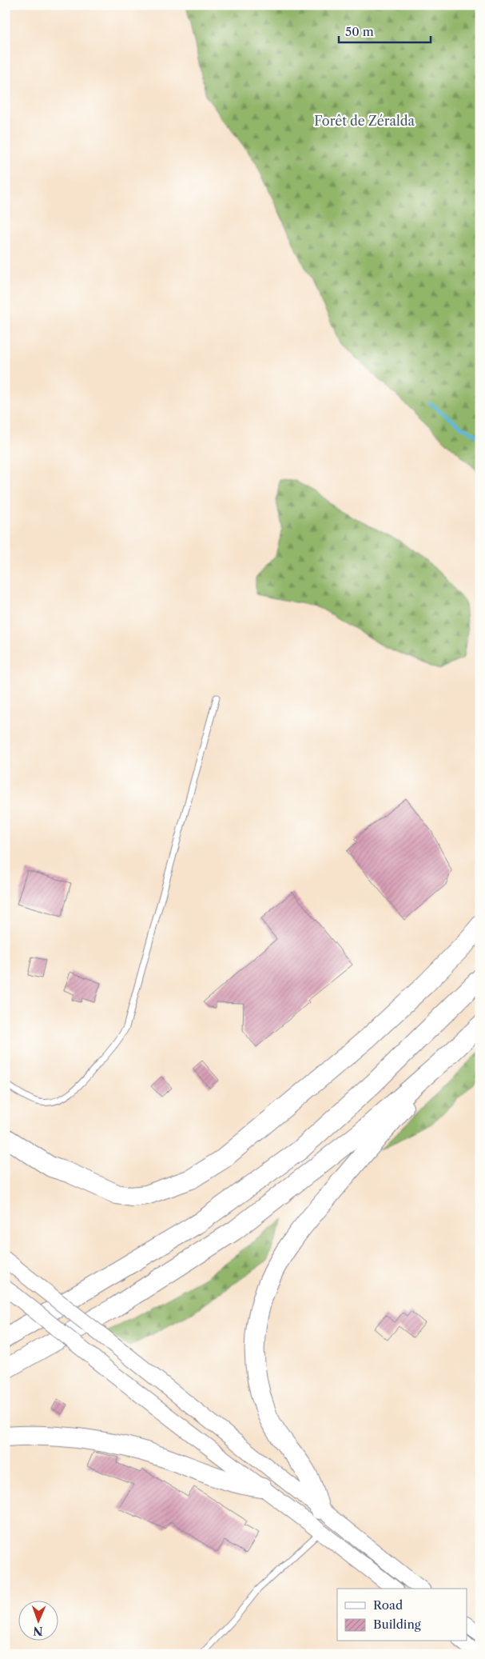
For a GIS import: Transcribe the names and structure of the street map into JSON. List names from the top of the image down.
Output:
{
  "parks": ["Forêt de Zéralda"],
  "legend": ["Road", "Building"],
  "scale_bar": "50 m",
  "north": "bottom"
}
